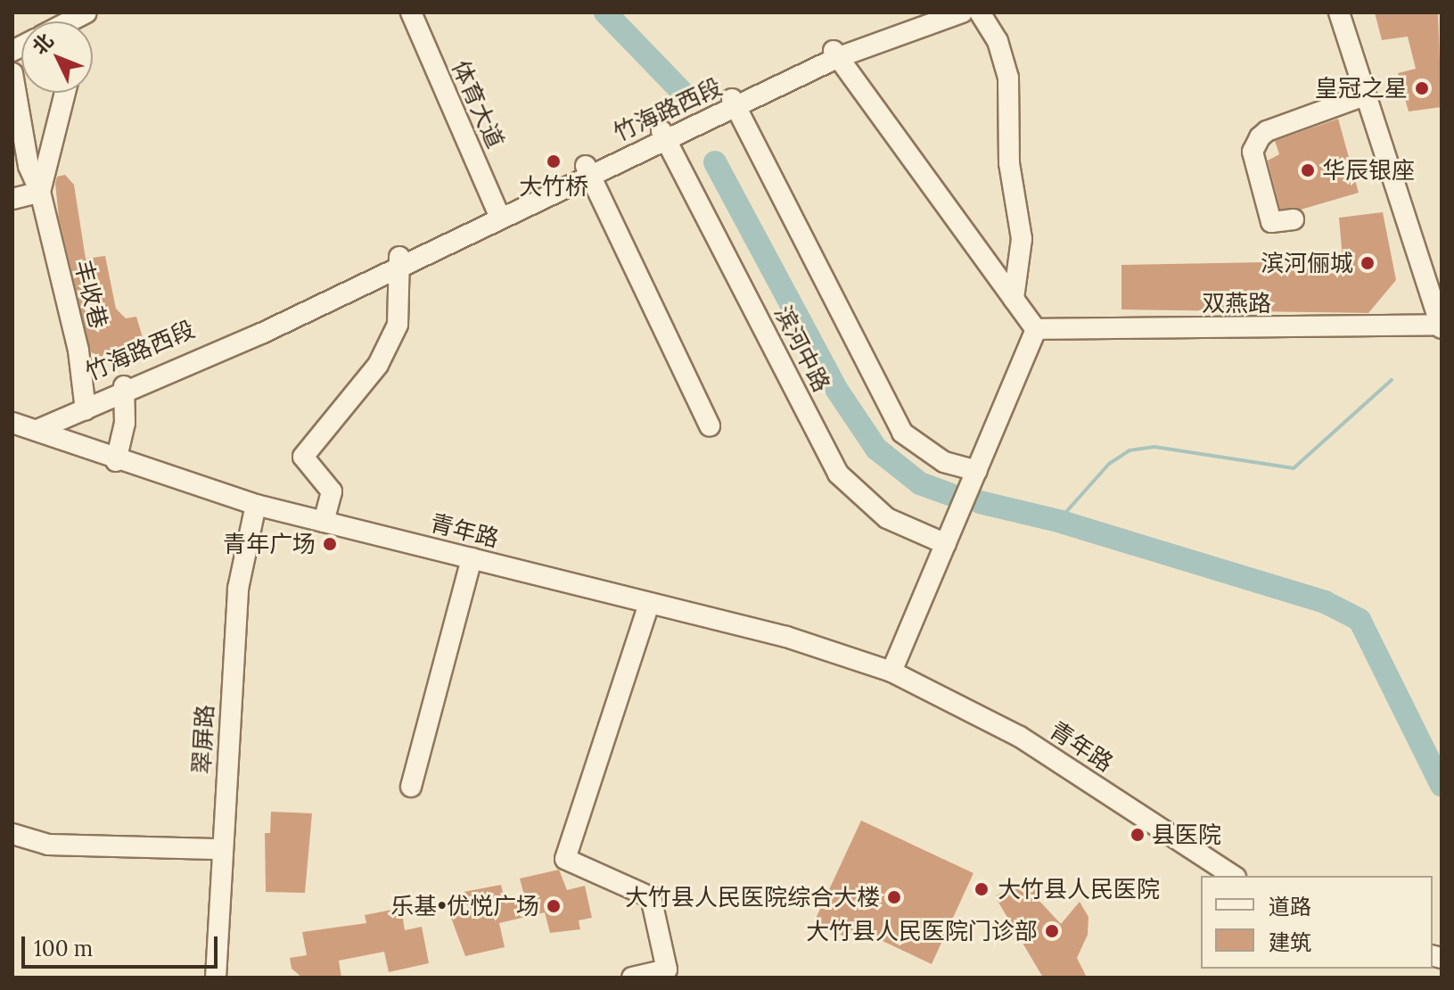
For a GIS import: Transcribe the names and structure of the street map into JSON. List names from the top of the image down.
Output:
{
  "streets": {
    "street": [
      "体育大道",
      "竹海路西段",
      "丰收巷",
      "双燕路",
      "滨河中路",
      "青年路",
      "翠屏路"
    ]
  },
  "crossings": [
    ["体育大道", "竹海路西段"],
    ["竹海路西段", "丰收巷"],
    ["竹海路西段", "滨河中路"],
    ["竹海路西段", "青年路"],
    ["青年路", "翠屏路"]
  ],
  "places": [
    "皇冠之星",
    "大竹桥",
    "华辰银座",
    "滨河俪城",
    "青年广场",
    "县医院",
    "大竹县人民医院",
    "大竹县人民医院综合大楼",
    "乐基•优悦广场",
    "大竹县人民医院门诊部"
  ],
  "legend": ["道路", "建筑"],
  "scale_bar": "100 m",
  "north": "top left"
}
